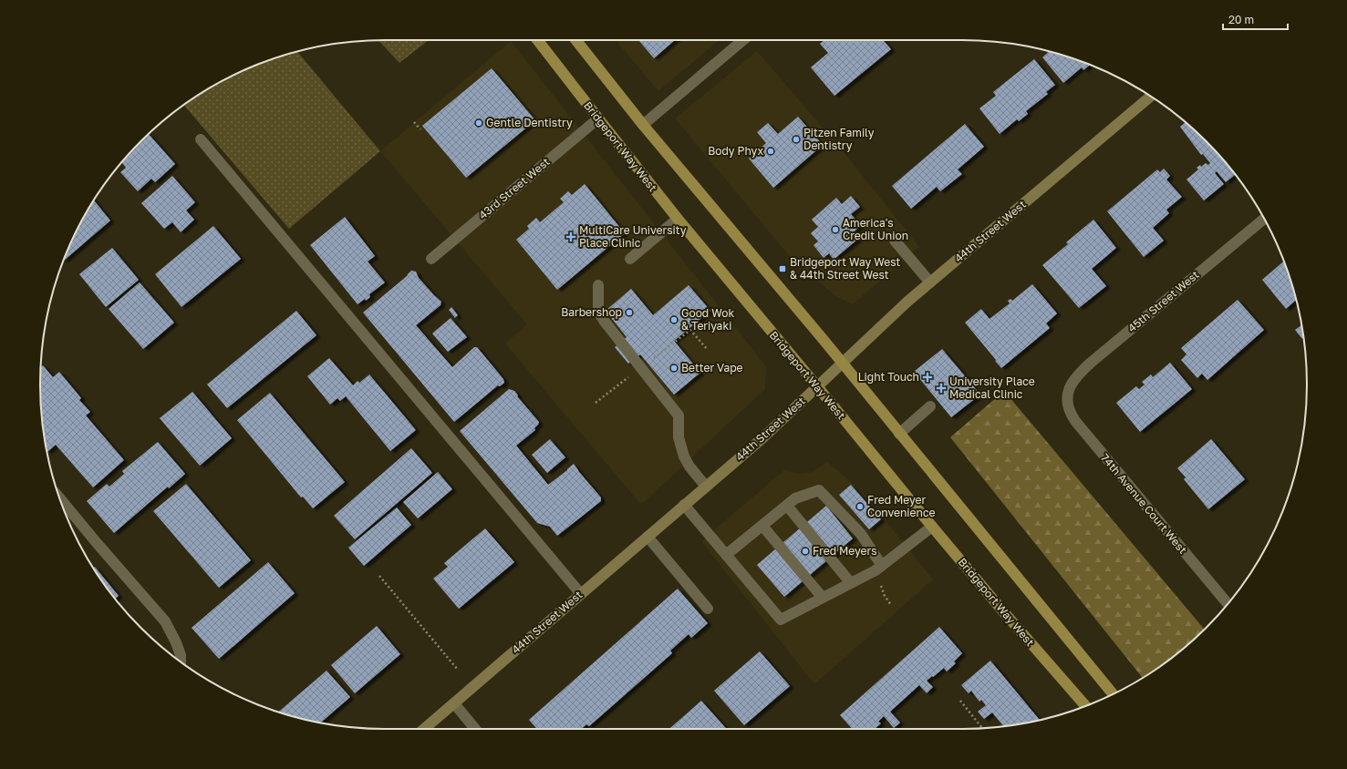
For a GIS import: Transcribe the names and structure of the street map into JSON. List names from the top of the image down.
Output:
{
  "streets": {
    "main road": ["Bridgeport Way West"],
    "street": [
      "43rd Street West",
      "44th Street West",
      "45th Street West",
      "74th Avenue Court West"
    ]
  },
  "crossings": [
    ["Bridgeport Way West", "43rd Street West"],
    ["Bridgeport Way West", "44th Street West"],
    ["45th Street West", "74th Avenue Court West"]
  ],
  "places": {
    "other": [
      "Gentle Dentistry",
      "Pitzen Family Dentistry",
      "Body Phyx",
      "America's Credit Union",
      "Barbershop",
      "Good Wok & Teriyaki",
      "Better Vape",
      "Fred Meyer Convenience",
      "Fred Meyers"
    ],
    "health": ["MultiCare University Place Clinic", "Light Touch", "University Place Medical Clinic"],
    "transit": ["Bridgeport Way West & 44th Street West"]
  },
  "scale_bar": "20 m"
}
